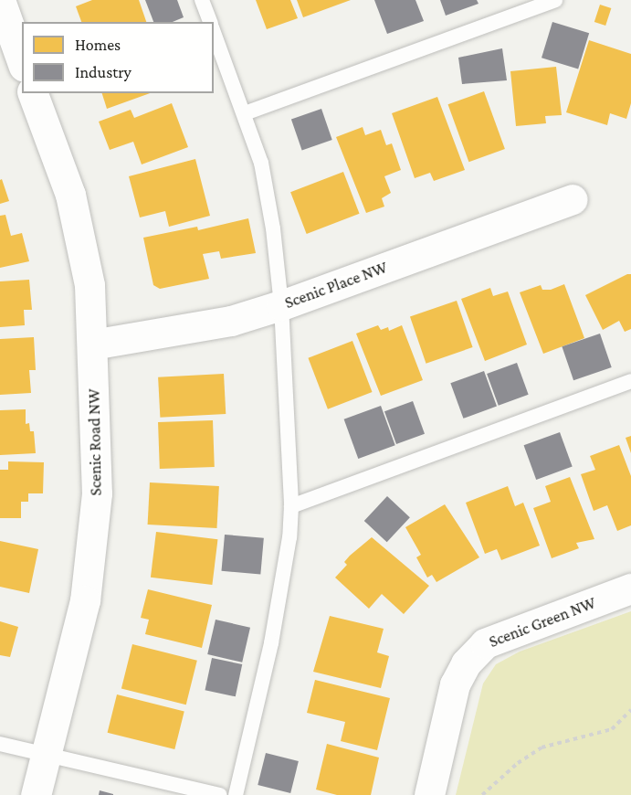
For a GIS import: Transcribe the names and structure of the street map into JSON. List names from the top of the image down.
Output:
{
  "streets": {
    "street": ["Scenic Place NW", "Scenic Road NW", "Scenic Green NW"]
  },
  "crossings": [
    ["Scenic Place NW", "Scenic Road NW"]
  ],
  "legend": ["Homes", "Industry"]
}
